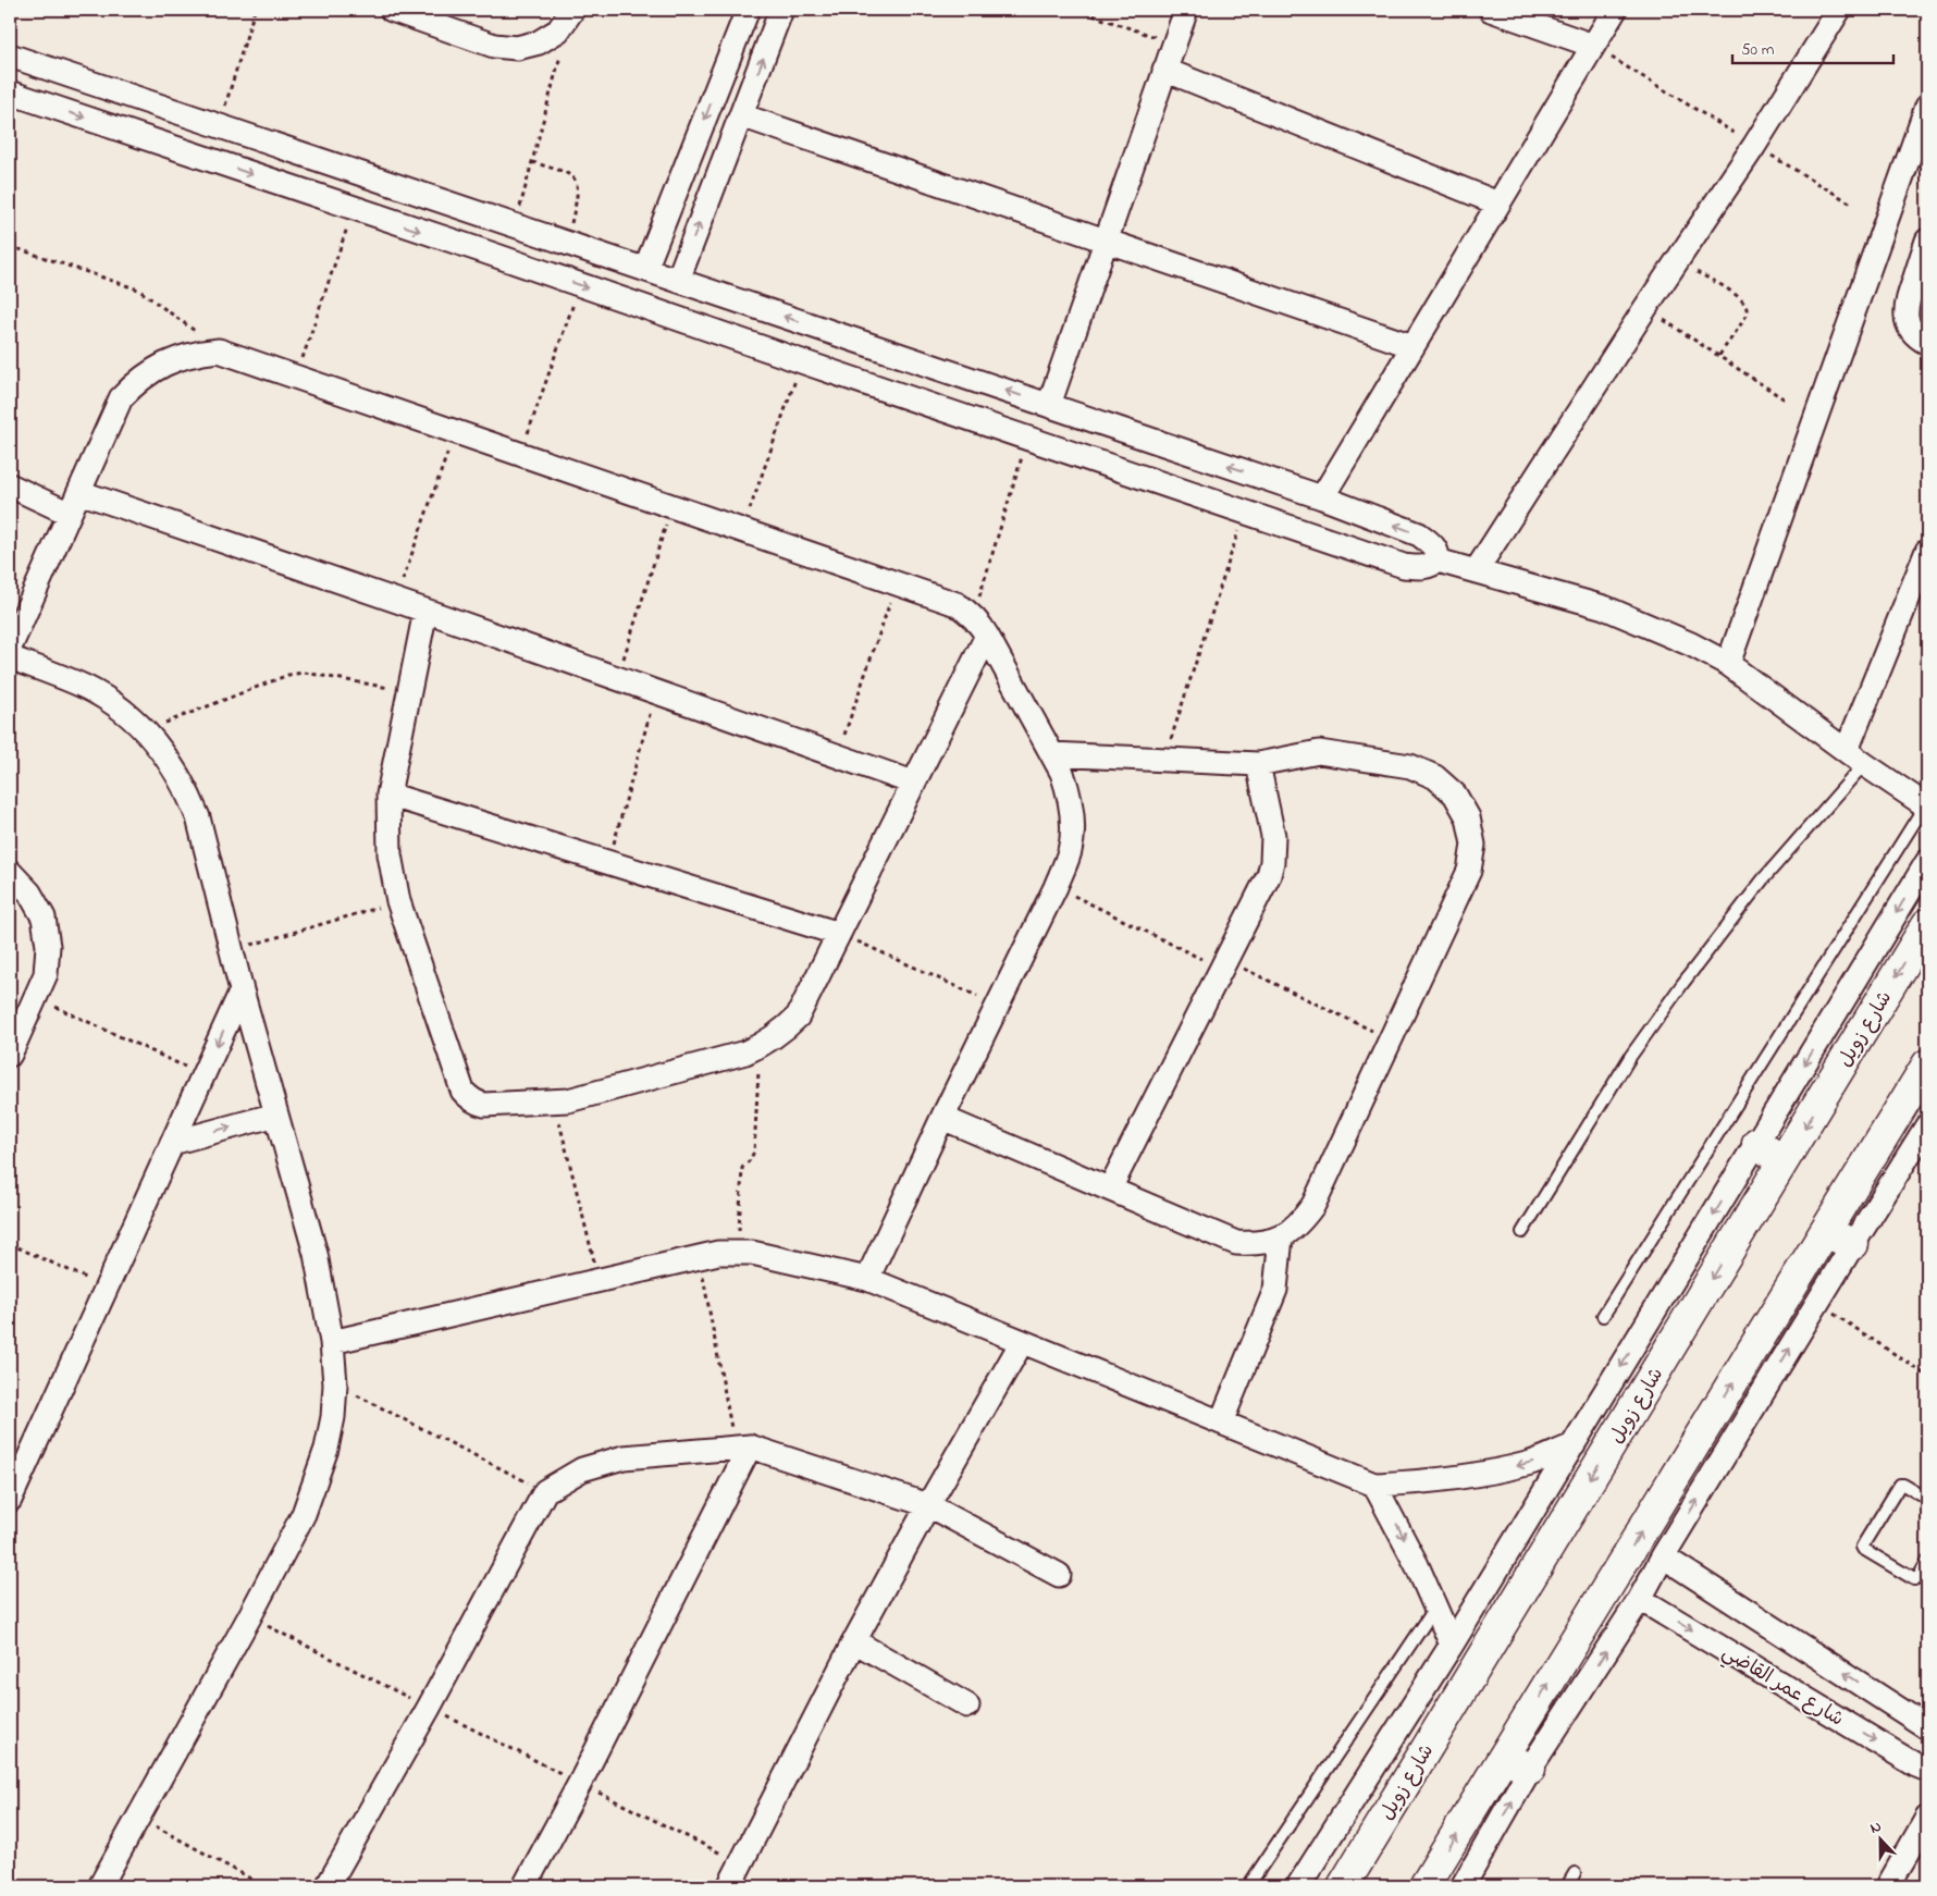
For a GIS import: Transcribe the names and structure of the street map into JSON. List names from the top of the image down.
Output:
{
  "streets": {
    "main road": ["شارع زويل"],
    "street": ["شارع عمر القاضي"]
  },
  "scale_bar": "50 m",
  "north": "top"
}
